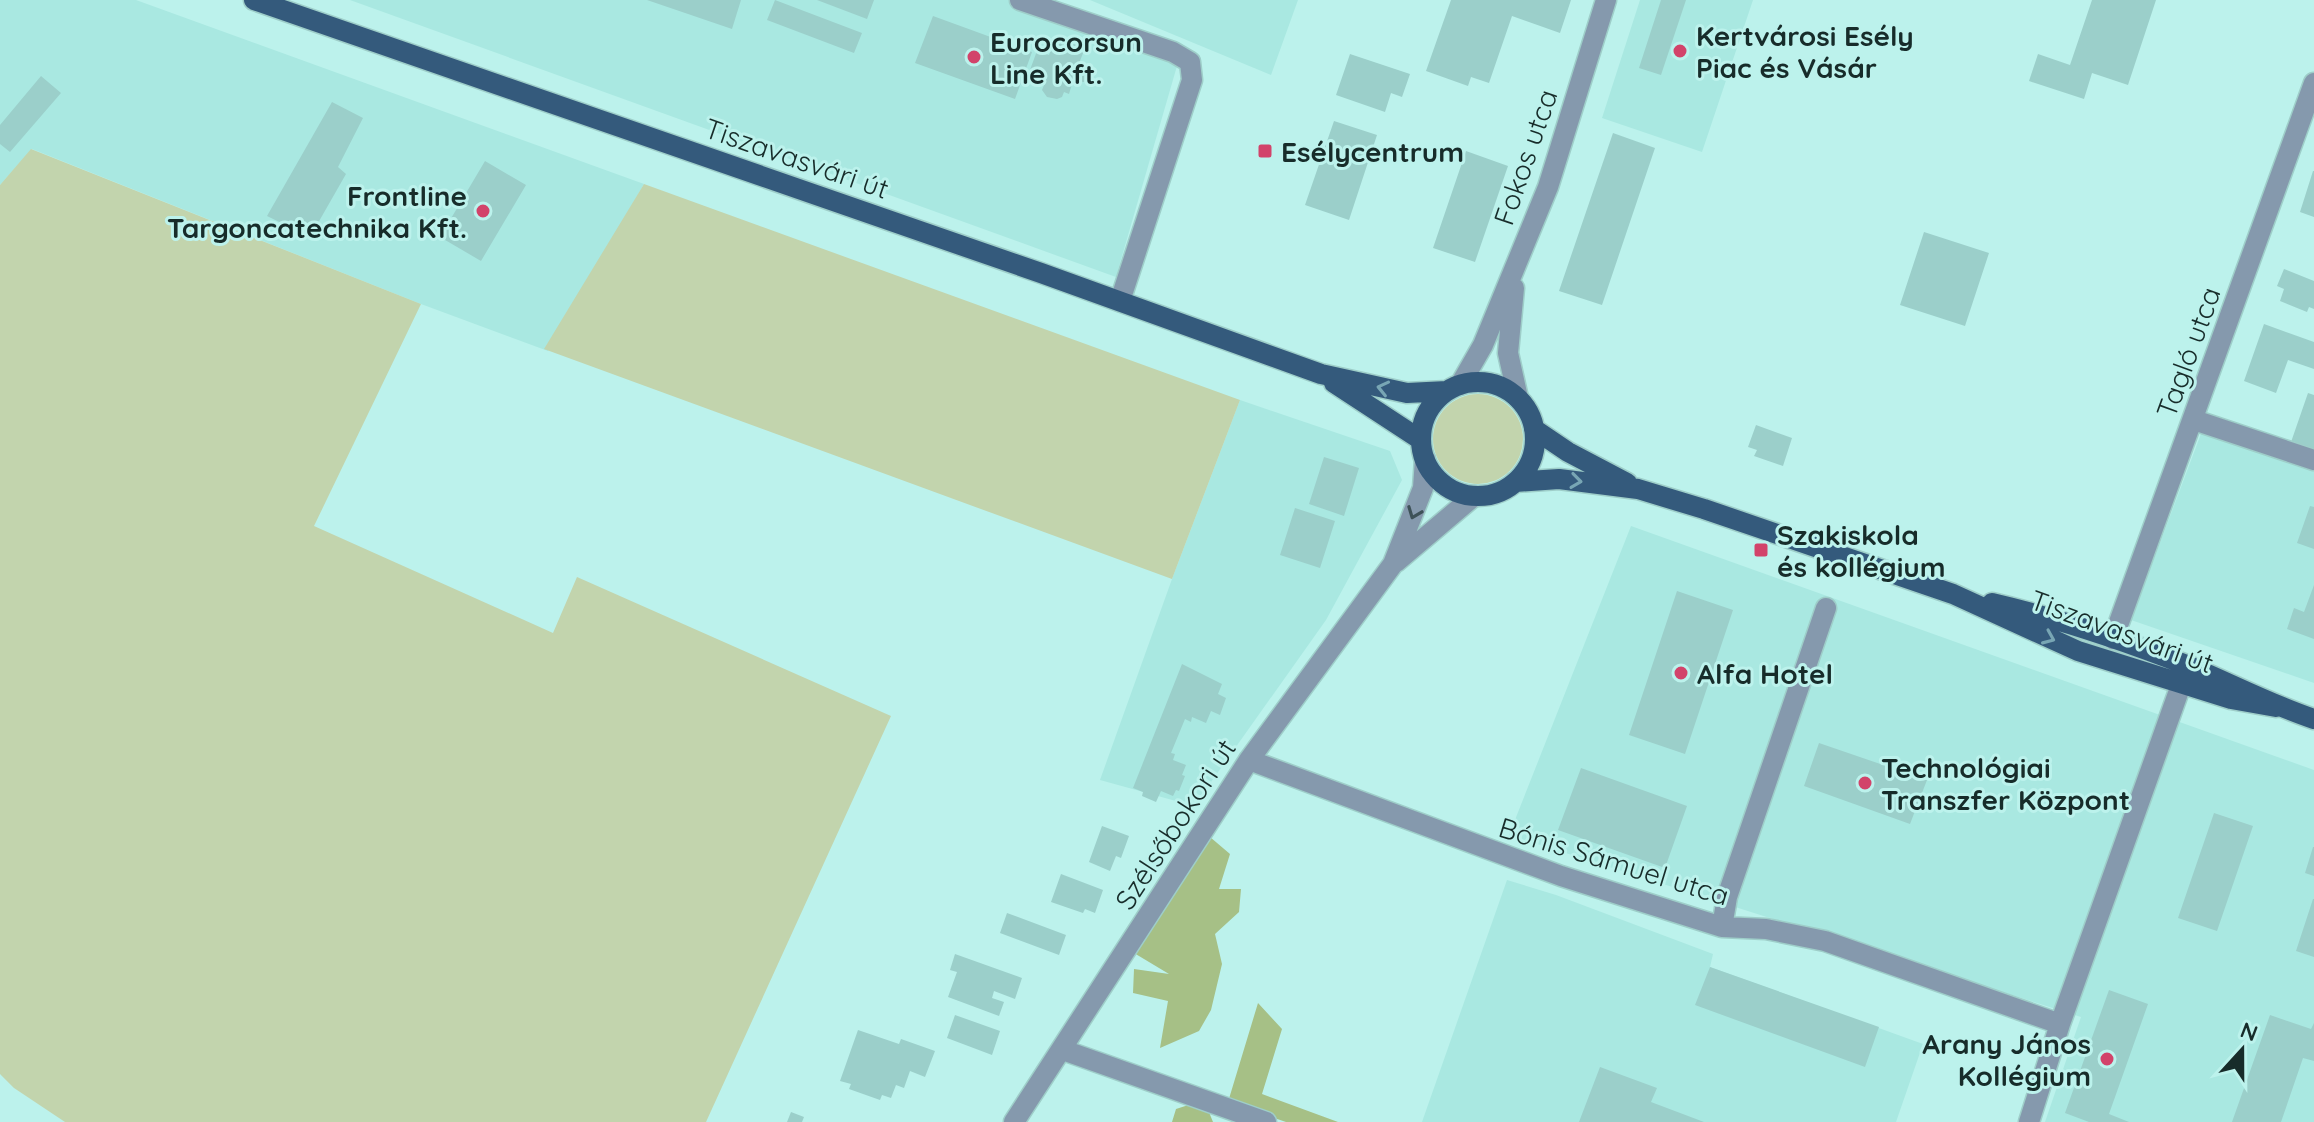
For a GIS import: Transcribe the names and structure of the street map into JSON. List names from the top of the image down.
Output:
{
  "streets": {
    "main road": ["Tiszavasvári út"],
    "street": [
      "Fokos utca",
      "Tagló utca",
      "Szélsőbokori út",
      "Bónis Sámuel utca"
    ]
  },
  "crossings": [
    ["Tiszavasvári út", "Tagló utca"],
    ["Szélsőbokori út", "Bónis Sámuel utca"]
  ],
  "places": {
    "other": [
      "Kertvárosi Esély Piac és Vásár",
      "Eurocorsun Line Kft.",
      "Frontline Targoncatechnika Kft.",
      "Alfa Hotel",
      "Technológiai Transzfer Központ",
      "Arany János Kollégium"
    ],
    "transit": ["Esélycentrum", "Szakiskola és kollégium"]
  },
  "north": "top"
}
